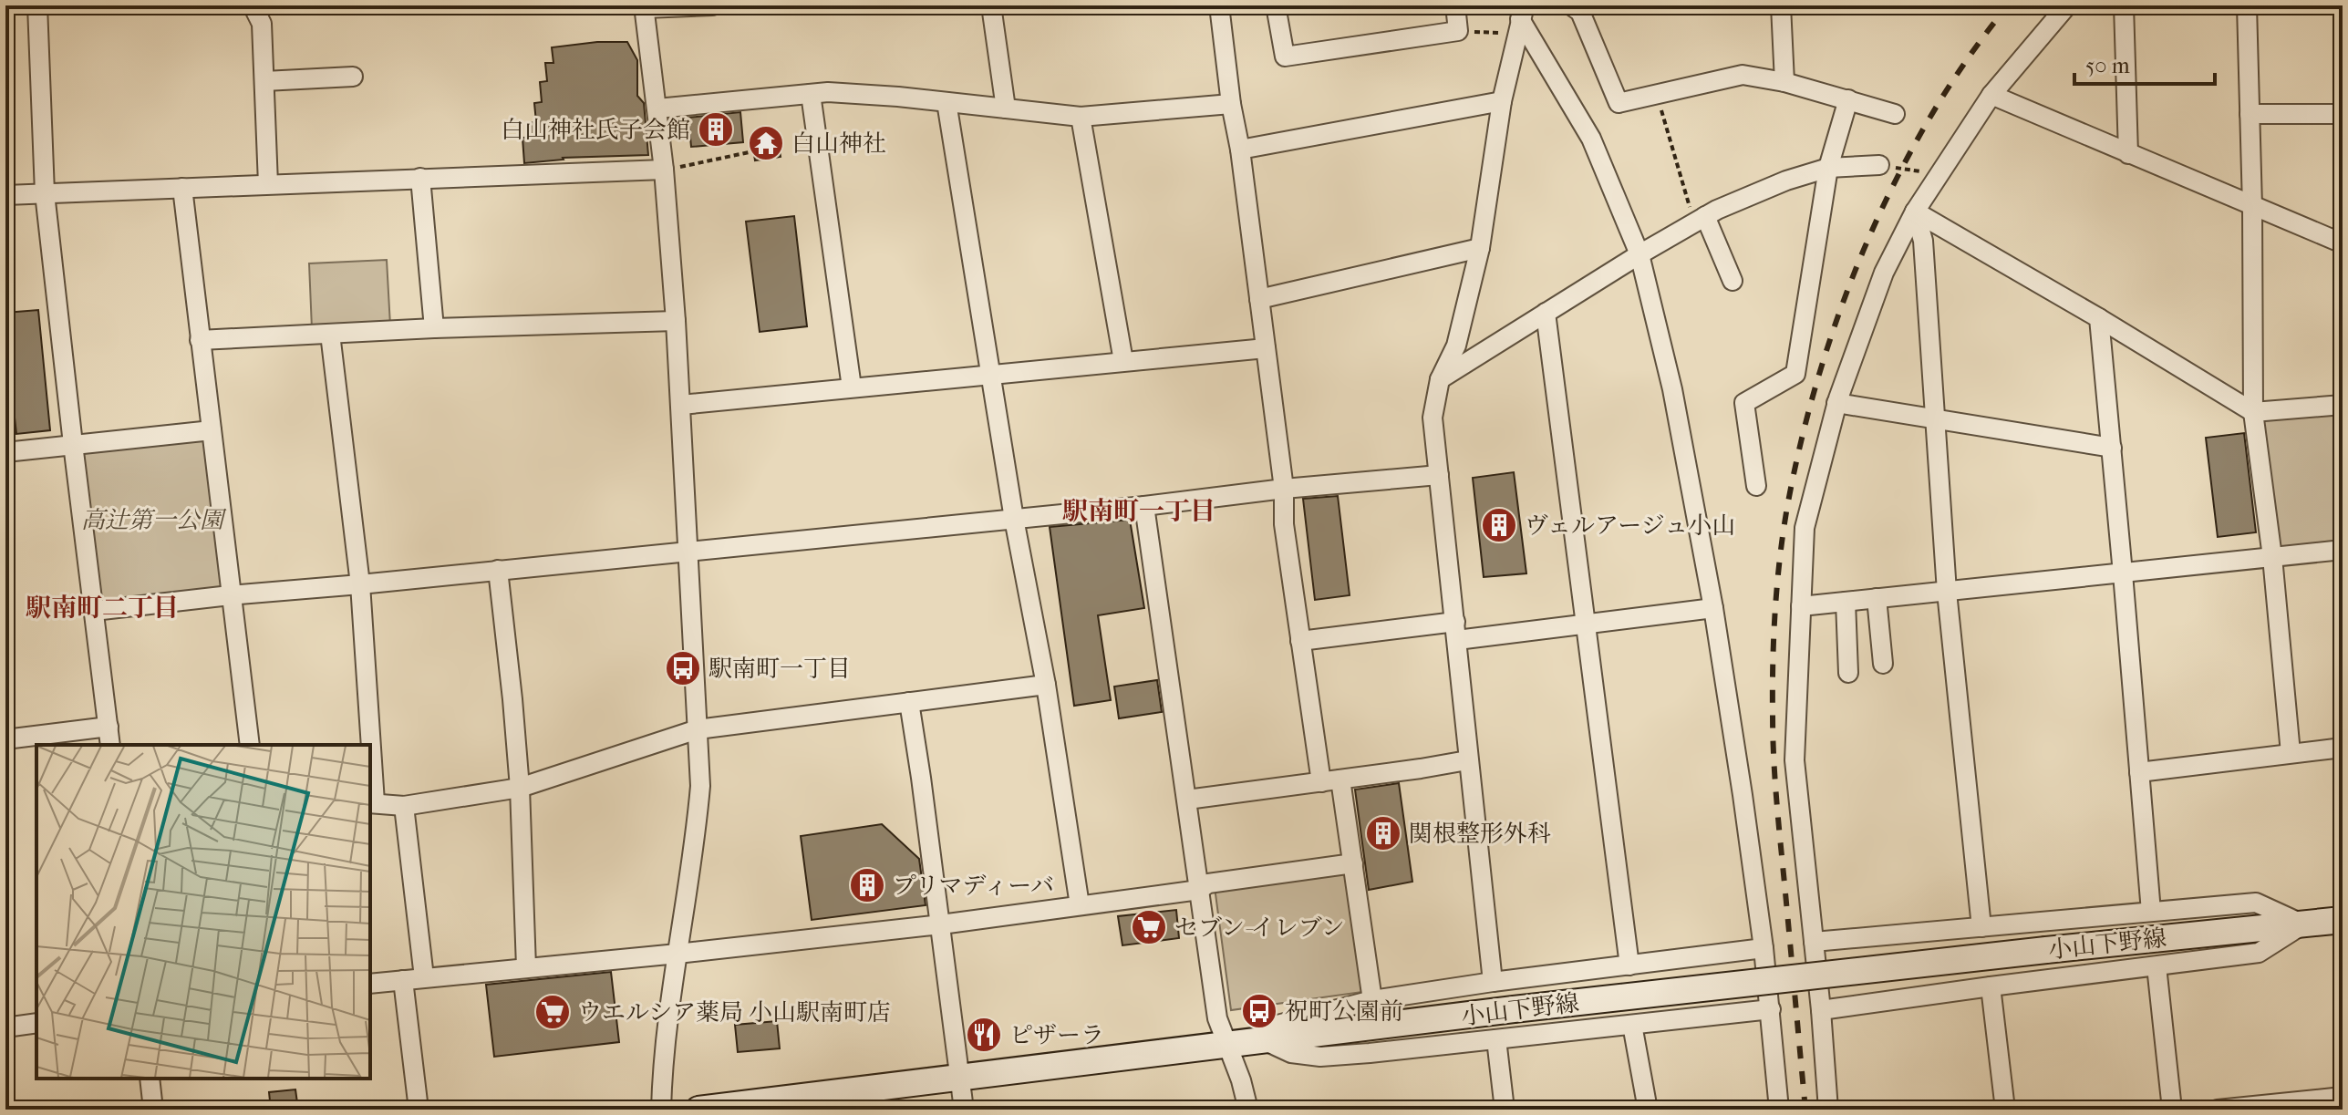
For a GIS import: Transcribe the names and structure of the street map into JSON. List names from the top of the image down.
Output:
{
  "streets": {
    "main road": ["小山下野線"]
  },
  "districts": ["駅南町一丁目", "駅南町二丁目"],
  "parks": ["高辻第一公園"],
  "places": {
    "building": [
      "白山神社氏子会館",
      "ヴェルアージュ小山",
      "関根整形外科",
      "プリマディーバ"
    ],
    "temple": ["白山神社"],
    "bus stop": ["駅南町一丁目", "祝町公園前"],
    "supermarket": ["セブン-イレブン", "ウエルシア薬局 小山駅南町店"],
    "restaurant": ["ピザーラ"]
  },
  "scale_bar": "50 m"
}
